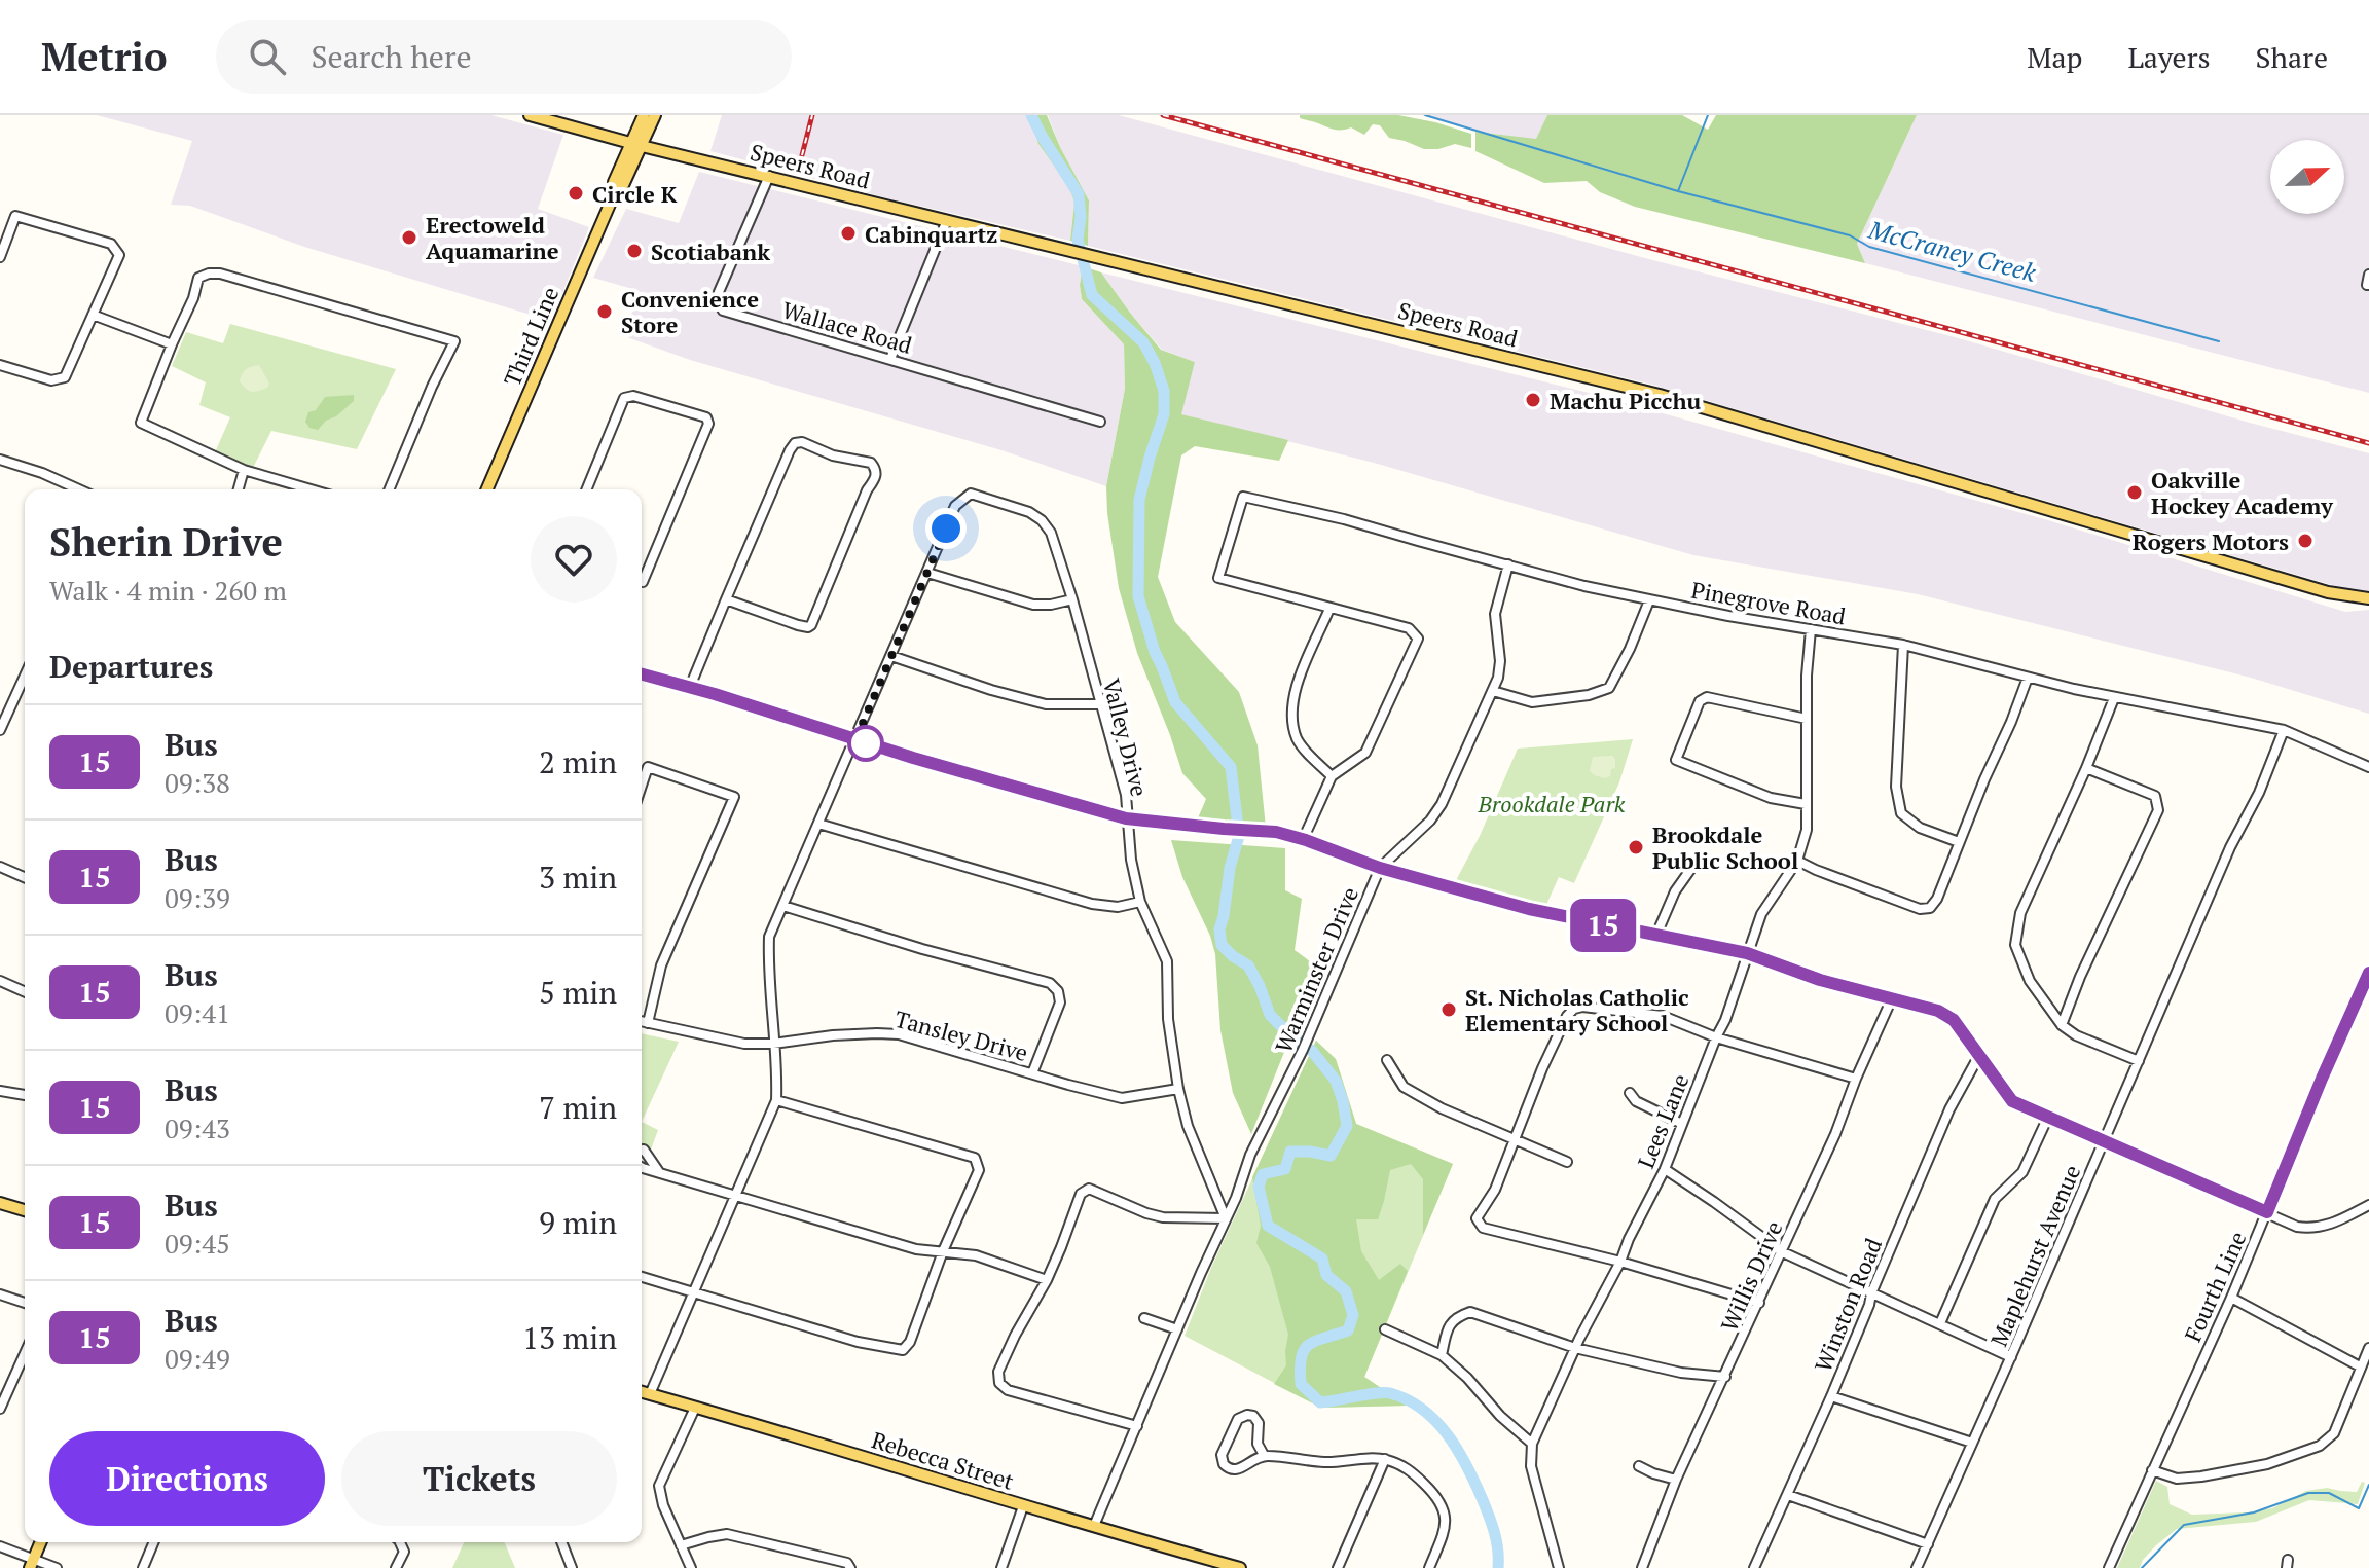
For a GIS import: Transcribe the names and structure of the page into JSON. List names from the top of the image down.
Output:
{
  "streets": {
    "main road": ["Speers Road", "Third Line", "Rebecca Street"],
    "street": [
      "Wallace Road",
      "Pinegrove Road",
      "Valley Drive",
      "Warminster Drive",
      "Tansley Drive",
      "Lees Lane",
      "Maplehurst Avenue",
      "Willis Drive",
      "Fourth Line",
      "Winston Road"
    ]
  },
  "crossings": [
    ["Speers Road", "Wallace Road"],
    ["Speers Road", "Third Line"],
    ["Pinegrove Road", "Warminster Drive"],
    ["Pinegrove Road", "Lees Lane"],
    ["Pinegrove Road", "Maplehurst Avenue"],
    ["Valley Drive", "Tansley Drive"],
    ["Warminster Drive", "Rebecca Street"]
  ],
  "water": ["McCraney Creek"],
  "parks": ["Brookdale Park"],
  "places": [
    "Circle K",
    "Cabinquartz",
    "Erectoweld Aquamarine",
    "Scotiabank",
    "Convenience Store",
    "Machu Picchu",
    "Oakville Hockey Academy",
    "Rogers Motors",
    "Brookdale Public School",
    "St. Nicholas Catholic Elementary School"
  ],
  "lines": ["bus line 15"],
  "north": "right",
  "page": {
    "header": "Metrio",
    "search": "Search here",
    "nav": ["Map", "Layers", "Share"],
    "on_map": "15",
    "heading": [
      ["Sherin Drive", "Walk · 4 min · 260 m"],
      "Departures"
    ],
    "list": [
      {
        "mark": "15",
        "name": "Bus",
        "note": "09:38",
        "value": "2 min"
      },
      {
        "mark": "15",
        "name": "Bus",
        "note": "09:39",
        "value": "3 min"
      },
      {
        "mark": "15",
        "name": "Bus",
        "note": "09:41",
        "value": "5 min"
      },
      {
        "mark": "15",
        "name": "Bus",
        "note": "09:43",
        "value": "7 min"
      },
      {
        "mark": "15",
        "name": "Bus",
        "note": "09:45",
        "value": "9 min"
      },
      {
        "mark": "15",
        "name": "Bus",
        "note": "09:49",
        "value": "13 min"
      }
    ],
    "buttons": ["Directions", "Tickets"]
  }
}
